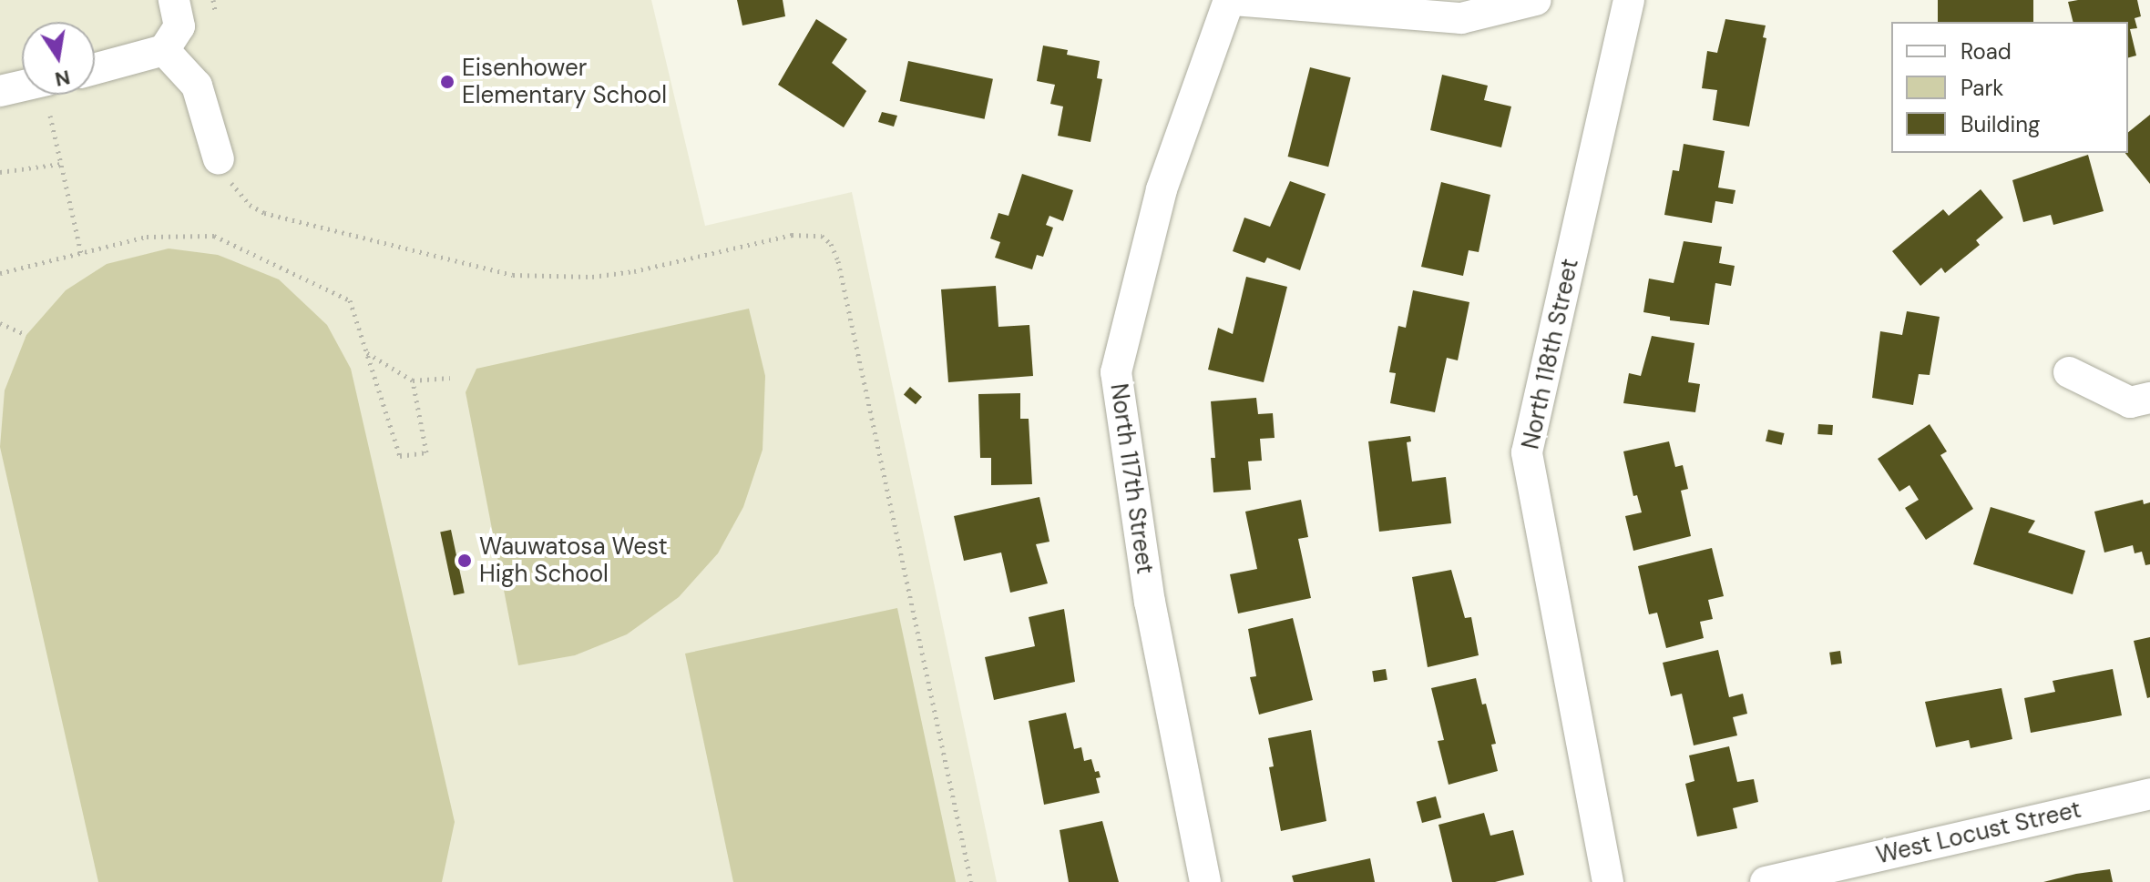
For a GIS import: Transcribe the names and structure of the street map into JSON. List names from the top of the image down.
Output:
{
  "streets": {
    "street": ["North 118th Street", "North 117th Street", "West Locust Street"]
  },
  "places": ["Eisenhower Elementary School", "Wauwatosa West High School"],
  "legend": ["Road", "Park", "Building"],
  "north": "bottom"
}
